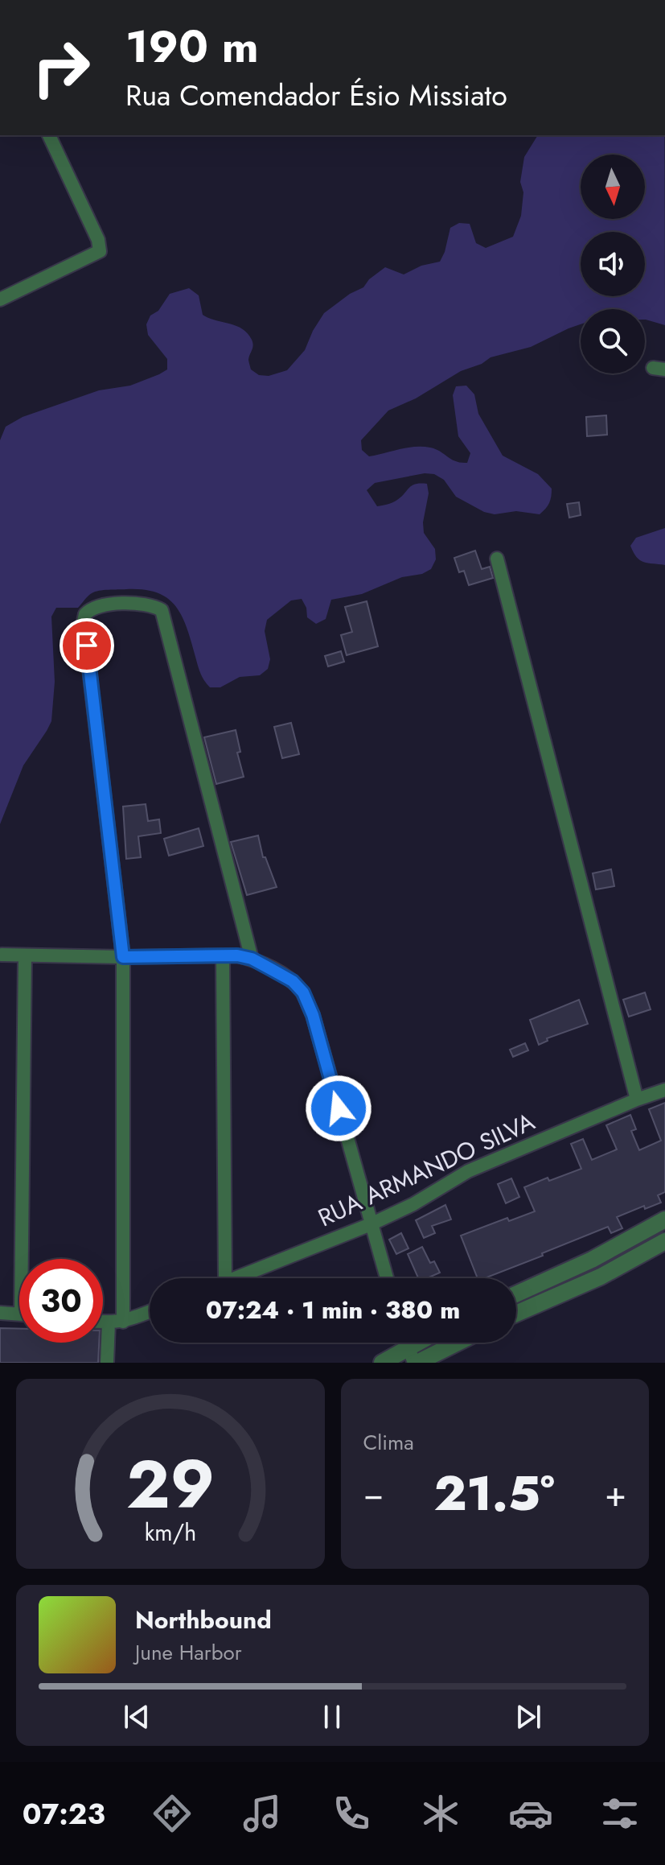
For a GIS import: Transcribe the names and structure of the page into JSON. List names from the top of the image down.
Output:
{
  "streets": {
    "street": ["RUA ARMANDO SILVA"]
  },
  "north": "bottom",
  "page": {
    "turn": ["190 m", "Rua Comendador Ésio Missiato"],
    "limit": "30",
    "trip": "07:24 · 1 min · 380 m",
    "tile": "Clima",
    "heat": ["−", "21.5°", "+"],
    "song": ["Northbound", "June Harbor"],
    "tabs": "07:23",
    "gauge": ["29", "km/h"]
  }
}
